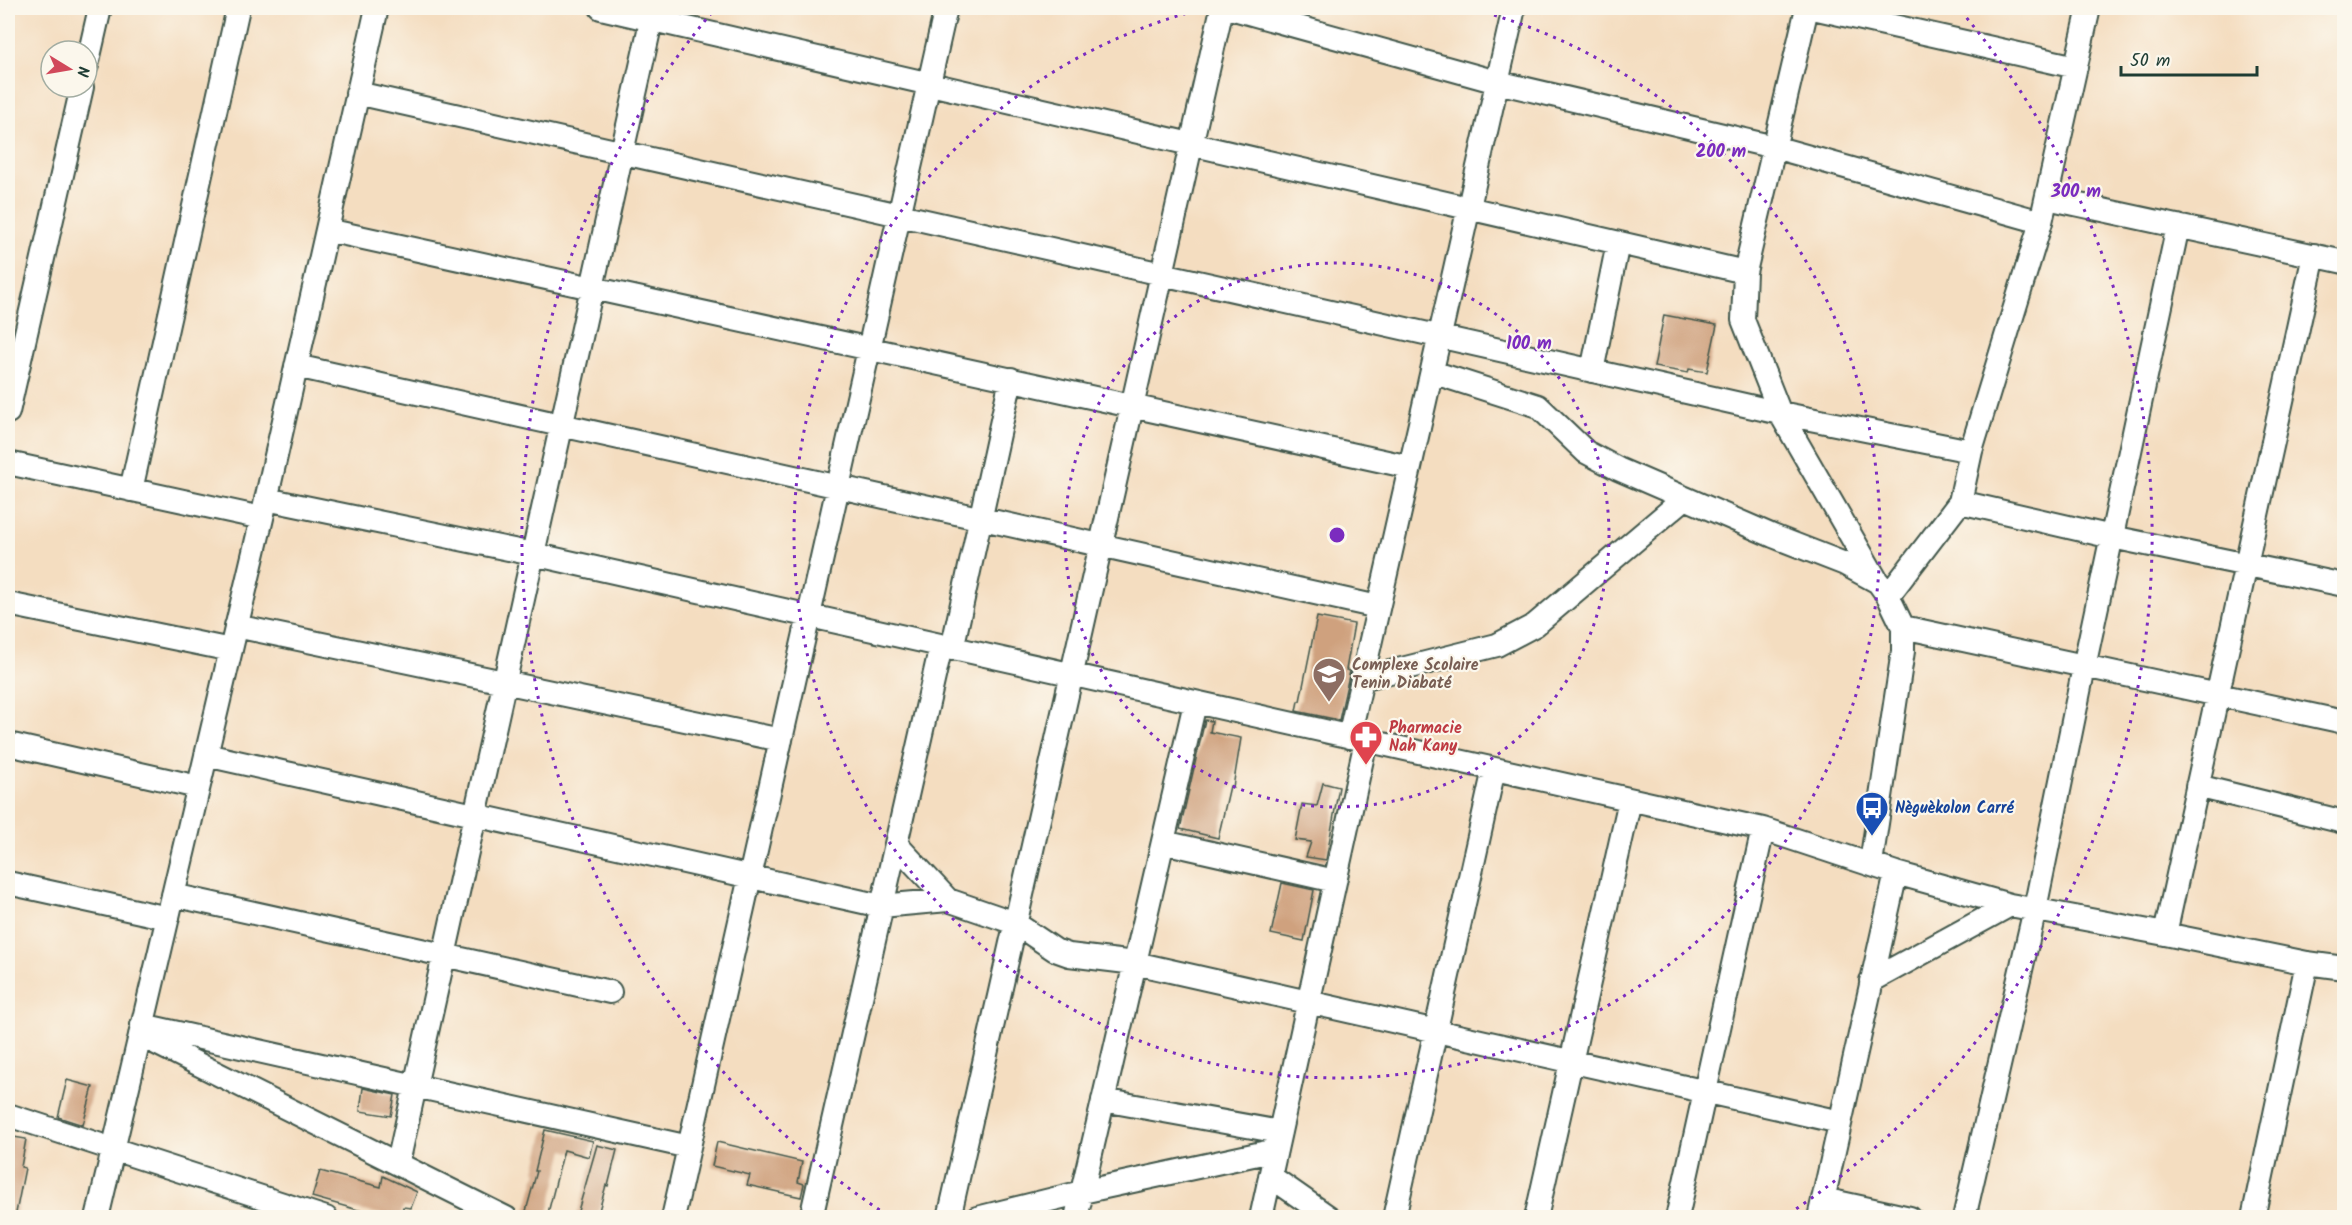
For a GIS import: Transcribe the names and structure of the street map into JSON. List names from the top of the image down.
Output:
{
  "places": {
    "school or university": ["Complexe Scolaire Tenin Diabaté"],
    "pharmacy": ["Pharmacie Nah Kany"],
    "bus stop": ["Nèguèkolon Carré"]
  },
  "scale_bar": "50 m",
  "north": "right",
  "rings": ["200 m", "300 m", "100 m"]
}
